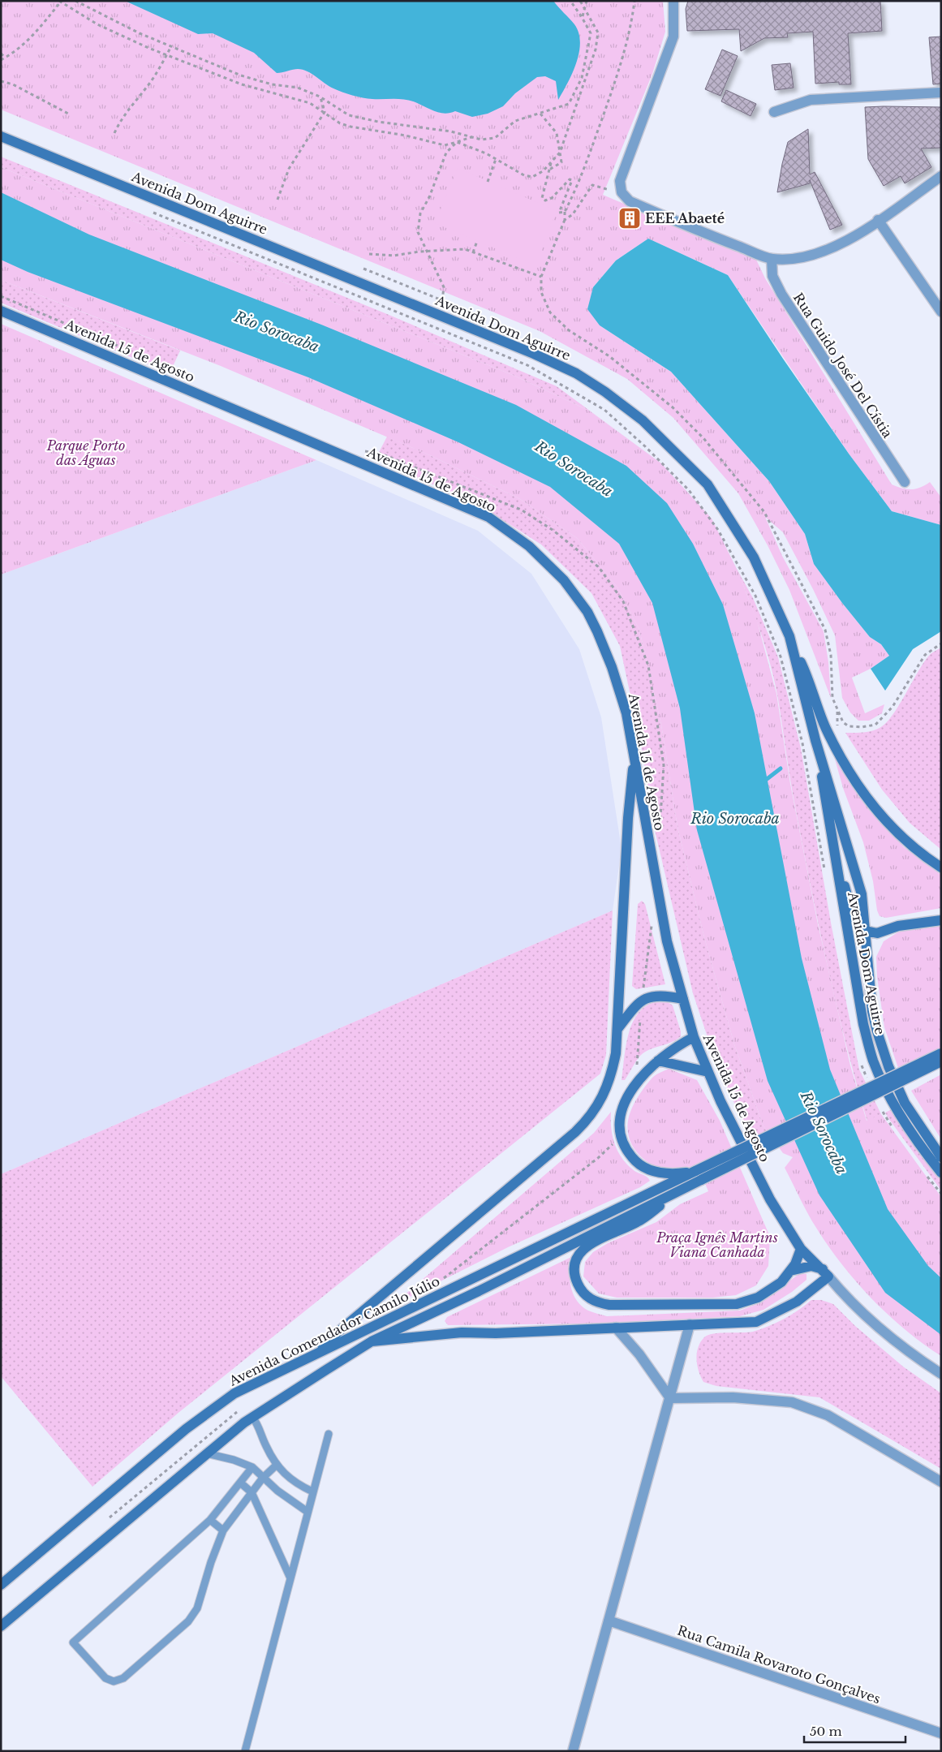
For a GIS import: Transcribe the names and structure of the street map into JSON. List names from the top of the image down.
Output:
{
  "streets": {
    "main road": ["Avenida Dom Aguirre", "Avenida 15 de Agosto", "Avenida Comendador Camilo Júlio"],
    "street": ["Rua Guido José Del Cístia", "Rua Camila Rovaroto Gonçalves"]
  },
  "crossings": [
    ["Avenida 15 de Agosto", "Avenida Comendador Camilo Júlio"]
  ],
  "water": ["Rio Sorocaba"],
  "parks": ["Parque Porto das Águas", "Praça Ignês Martins Viana Canhada"],
  "places": {
    "building": ["EEE Abaeté"]
  },
  "scale_bar": "50 m"
}
